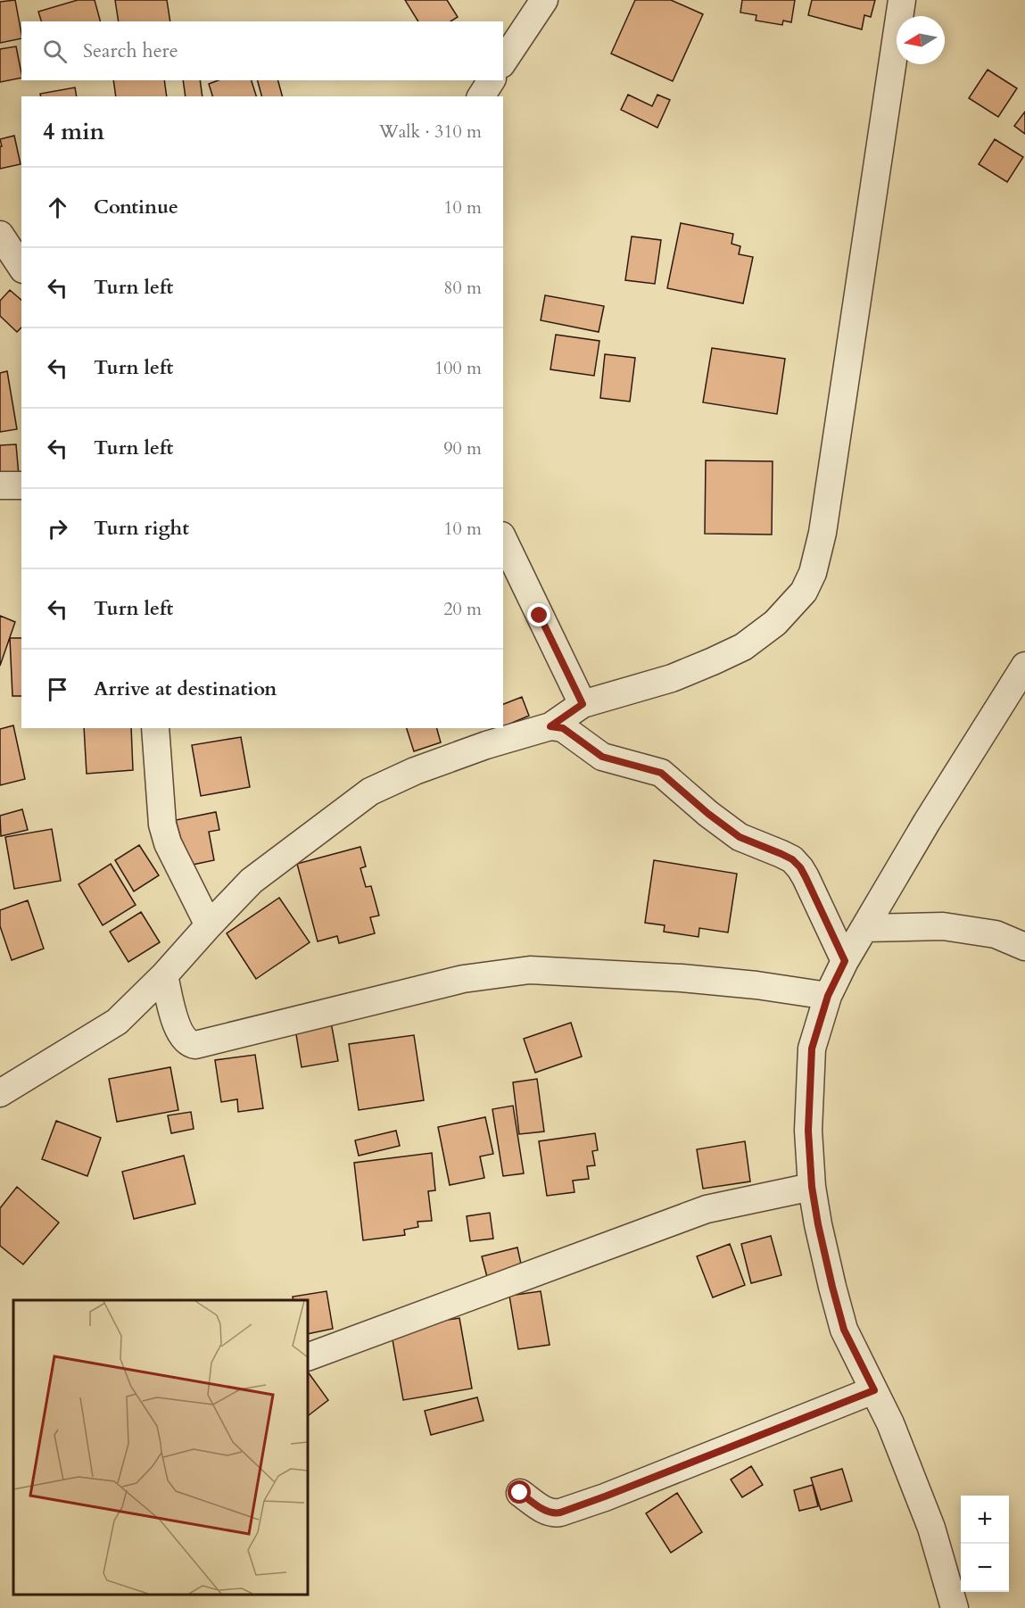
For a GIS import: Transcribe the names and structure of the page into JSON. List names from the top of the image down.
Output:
{
  "north": "left",
  "page": {
    "search": "Search here",
    "heading": ["4 min", "Walk · 310 m"],
    "list": [
      ["Continue", "10 m"],
      ["Turn left", "80 m"],
      ["Turn left", "100 m"],
      ["Turn left", "90 m"],
      ["Turn right", "10 m"],
      ["Turn left", "20 m"],
      "Arrive at destination"
    ],
    "map_buttons": ["+", "−"]
  }
}
